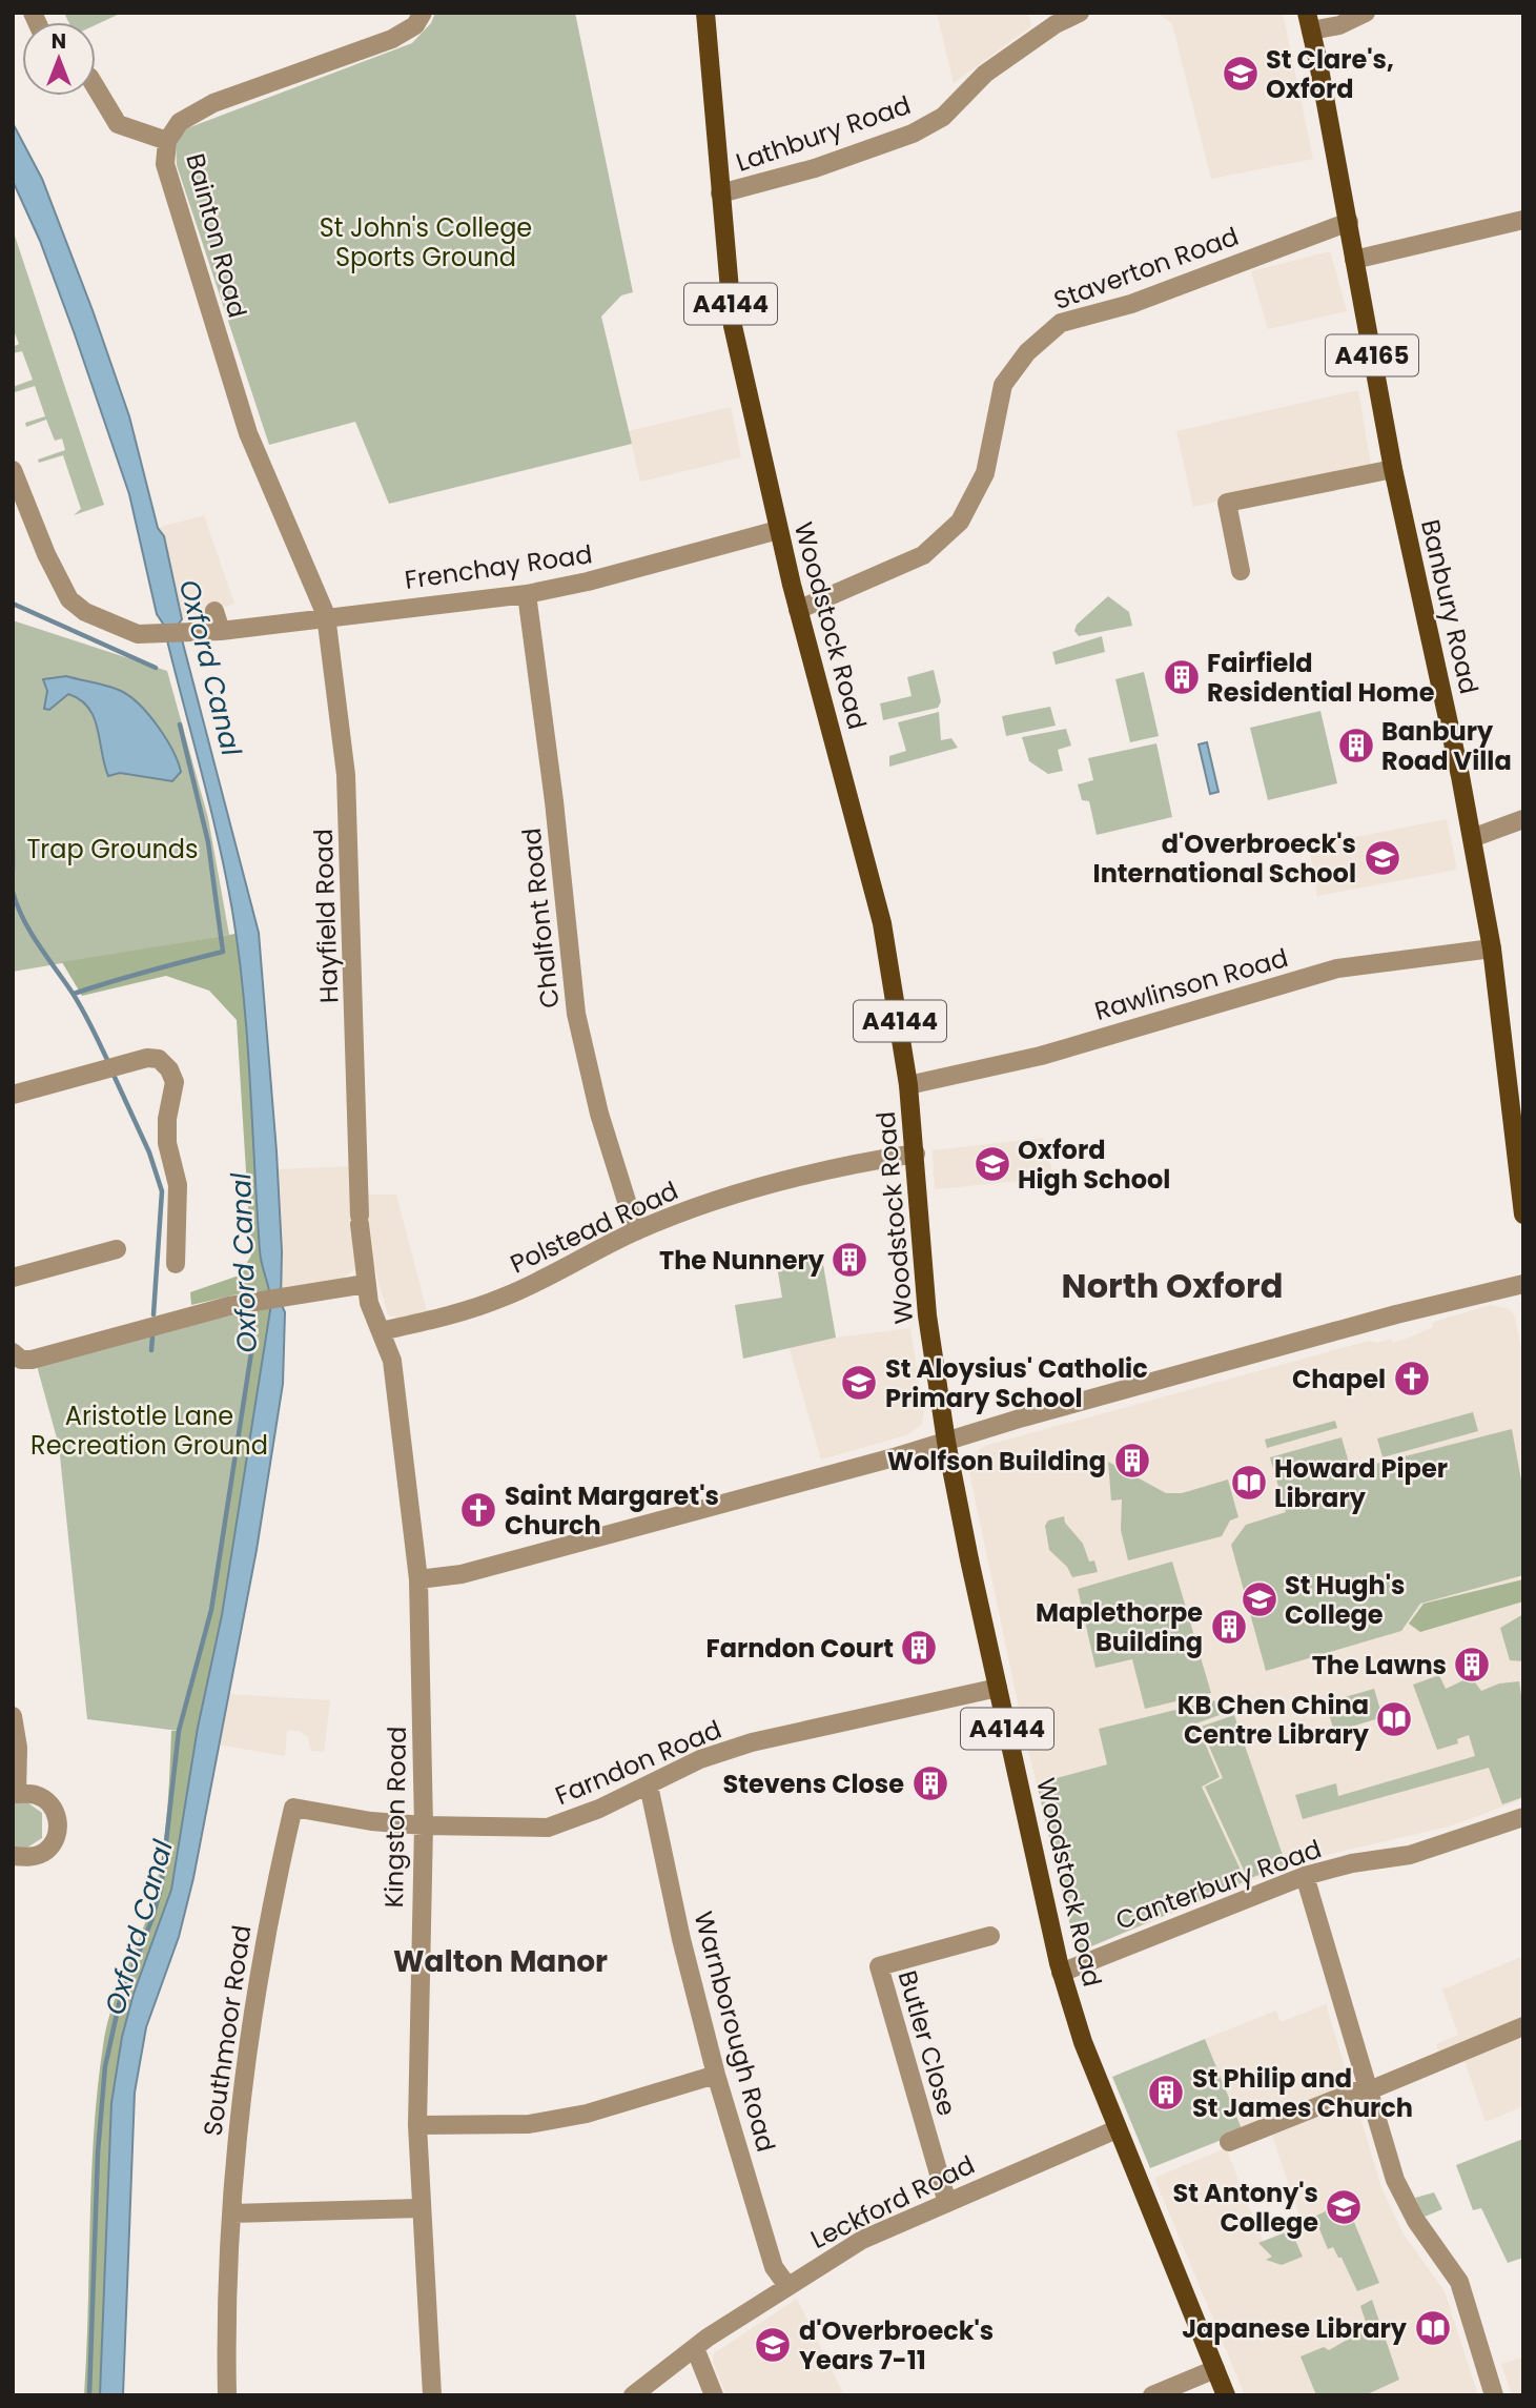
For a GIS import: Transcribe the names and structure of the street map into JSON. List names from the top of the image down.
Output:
{
  "streets": {
    "main road": [
      "A4144",
      "A4165",
      "Banbury Road",
      "Woodstock Road"
    ],
    "street": [
      "Lathbury Road",
      "Bainton Road",
      "Staverton Road",
      "Frenchay Road",
      "Hayfield Road",
      "Chalfont Road",
      "Rawlinson Road",
      "Polstead Road",
      "Farndon Road",
      "Kingston Road",
      "Canterbury Road",
      "Southmoor Road",
      "Warnborough Road",
      "Butler Close",
      "Leckford Road"
    ]
  },
  "crossings": [
    ["Lathbury Road", "Woodstock Road"],
    ["Bainton Road", "Frenchay Road"],
    ["Bainton Road", "Hayfield Road"],
    ["Staverton Road", "Banbury Road"],
    ["Staverton Road", "Woodstock Road"],
    ["Frenchay Road", "Woodstock Road"],
    ["Frenchay Road", "Hayfield Road"],
    ["Frenchay Road", "Chalfont Road"],
    ["Banbury Road", "Rawlinson Road"],
    ["Woodstock Road", "Rawlinson Road"],
    ["Woodstock Road", "Polstead Road"],
    ["Woodstock Road", "Farndon Road"],
    ["Woodstock Road", "Canterbury Road"],
    ["Woodstock Road", "Leckford Road"],
    ["Hayfield Road", "Polstead Road"],
    ["Hayfield Road", "Kingston Road"],
    ["Chalfont Road", "Polstead Road"],
    ["Polstead Road", "Kingston Road"],
    ["Farndon Road", "Kingston Road"],
    ["Farndon Road", "Southmoor Road"],
    ["Farndon Road", "Warnborough Road"],
    ["Kingston Road", "Southmoor Road"],
    ["Warnborough Road", "Leckford Road"],
    ["Butler Close", "Leckford Road"]
  ],
  "districts": ["North Oxford", "Walton Manor"],
  "water": ["Oxford Canal"],
  "parks": ["St John's College Sports Ground", "Trap Grounds", "Aristotle Lane Recreation Ground"],
  "places": {
    "school or university": [
      "St Clare's, Oxford",
      "d'Overbroeck's International School",
      "Oxford High School",
      "St Aloysius' Catholic Primary School",
      "St Hugh's College",
      "St Antony's College",
      "d'Overbroeck's Years 7-11"
    ],
    "building": [
      "Fairfield Residential Home",
      "Banbury Road Villa",
      "The Nunnery",
      "Wolfson Building",
      "Maplethorpe Building",
      "Farndon Court",
      "The Lawns",
      "Stevens Close",
      "St Philip and St James Church"
    ],
    "church": ["Chapel", "Saint Margaret's Church"],
    "library": ["Howard Piper Library", "KB Chen China Centre Library", "Japanese Library"]
  },
  "north": "top"
}
